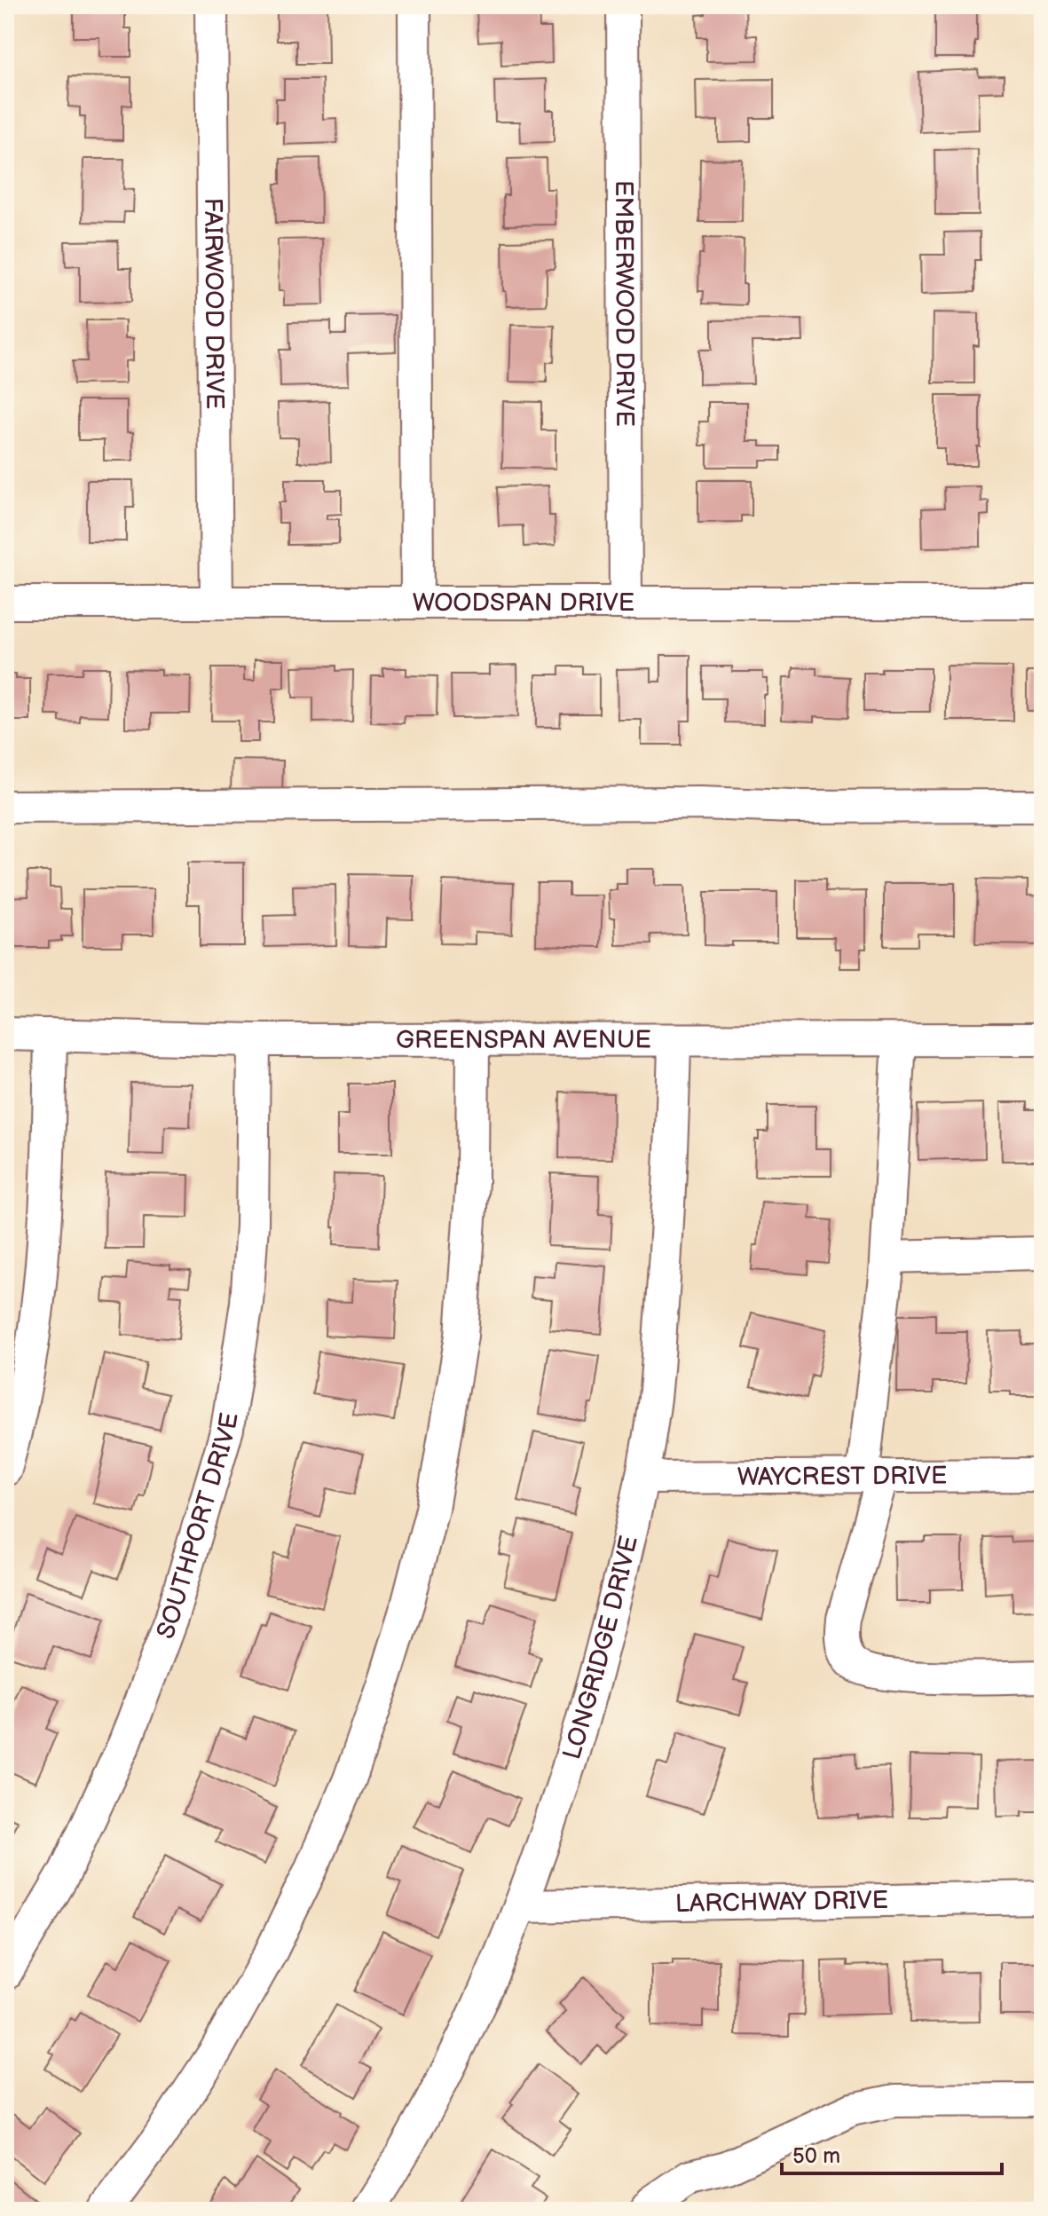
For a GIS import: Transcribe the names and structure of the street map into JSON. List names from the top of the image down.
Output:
{
  "streets": {
    "street": [
      "FAIRWOOD DRIVE",
      "EMBERWOOD DRIVE",
      "WOODSPAN DRIVE",
      "GREENSPAN AVENUE",
      "WAYCREST DRIVE",
      "SOUTHPORT DRIVE",
      "LONGRIDGE DRIVE",
      "LARCHWAY DRIVE"
    ]
  },
  "crossings": [
    ["FAIRWOOD DRIVE", "WOODSPAN DRIVE"],
    ["EMBERWOOD DRIVE", "WOODSPAN DRIVE"],
    ["GREENSPAN AVENUE", "SOUTHPORT DRIVE"],
    ["GREENSPAN AVENUE", "LONGRIDGE DRIVE"],
    ["WAYCREST DRIVE", "LONGRIDGE DRIVE"],
    ["LONGRIDGE DRIVE", "LARCHWAY DRIVE"]
  ],
  "scale_bar": "50 m"
}
